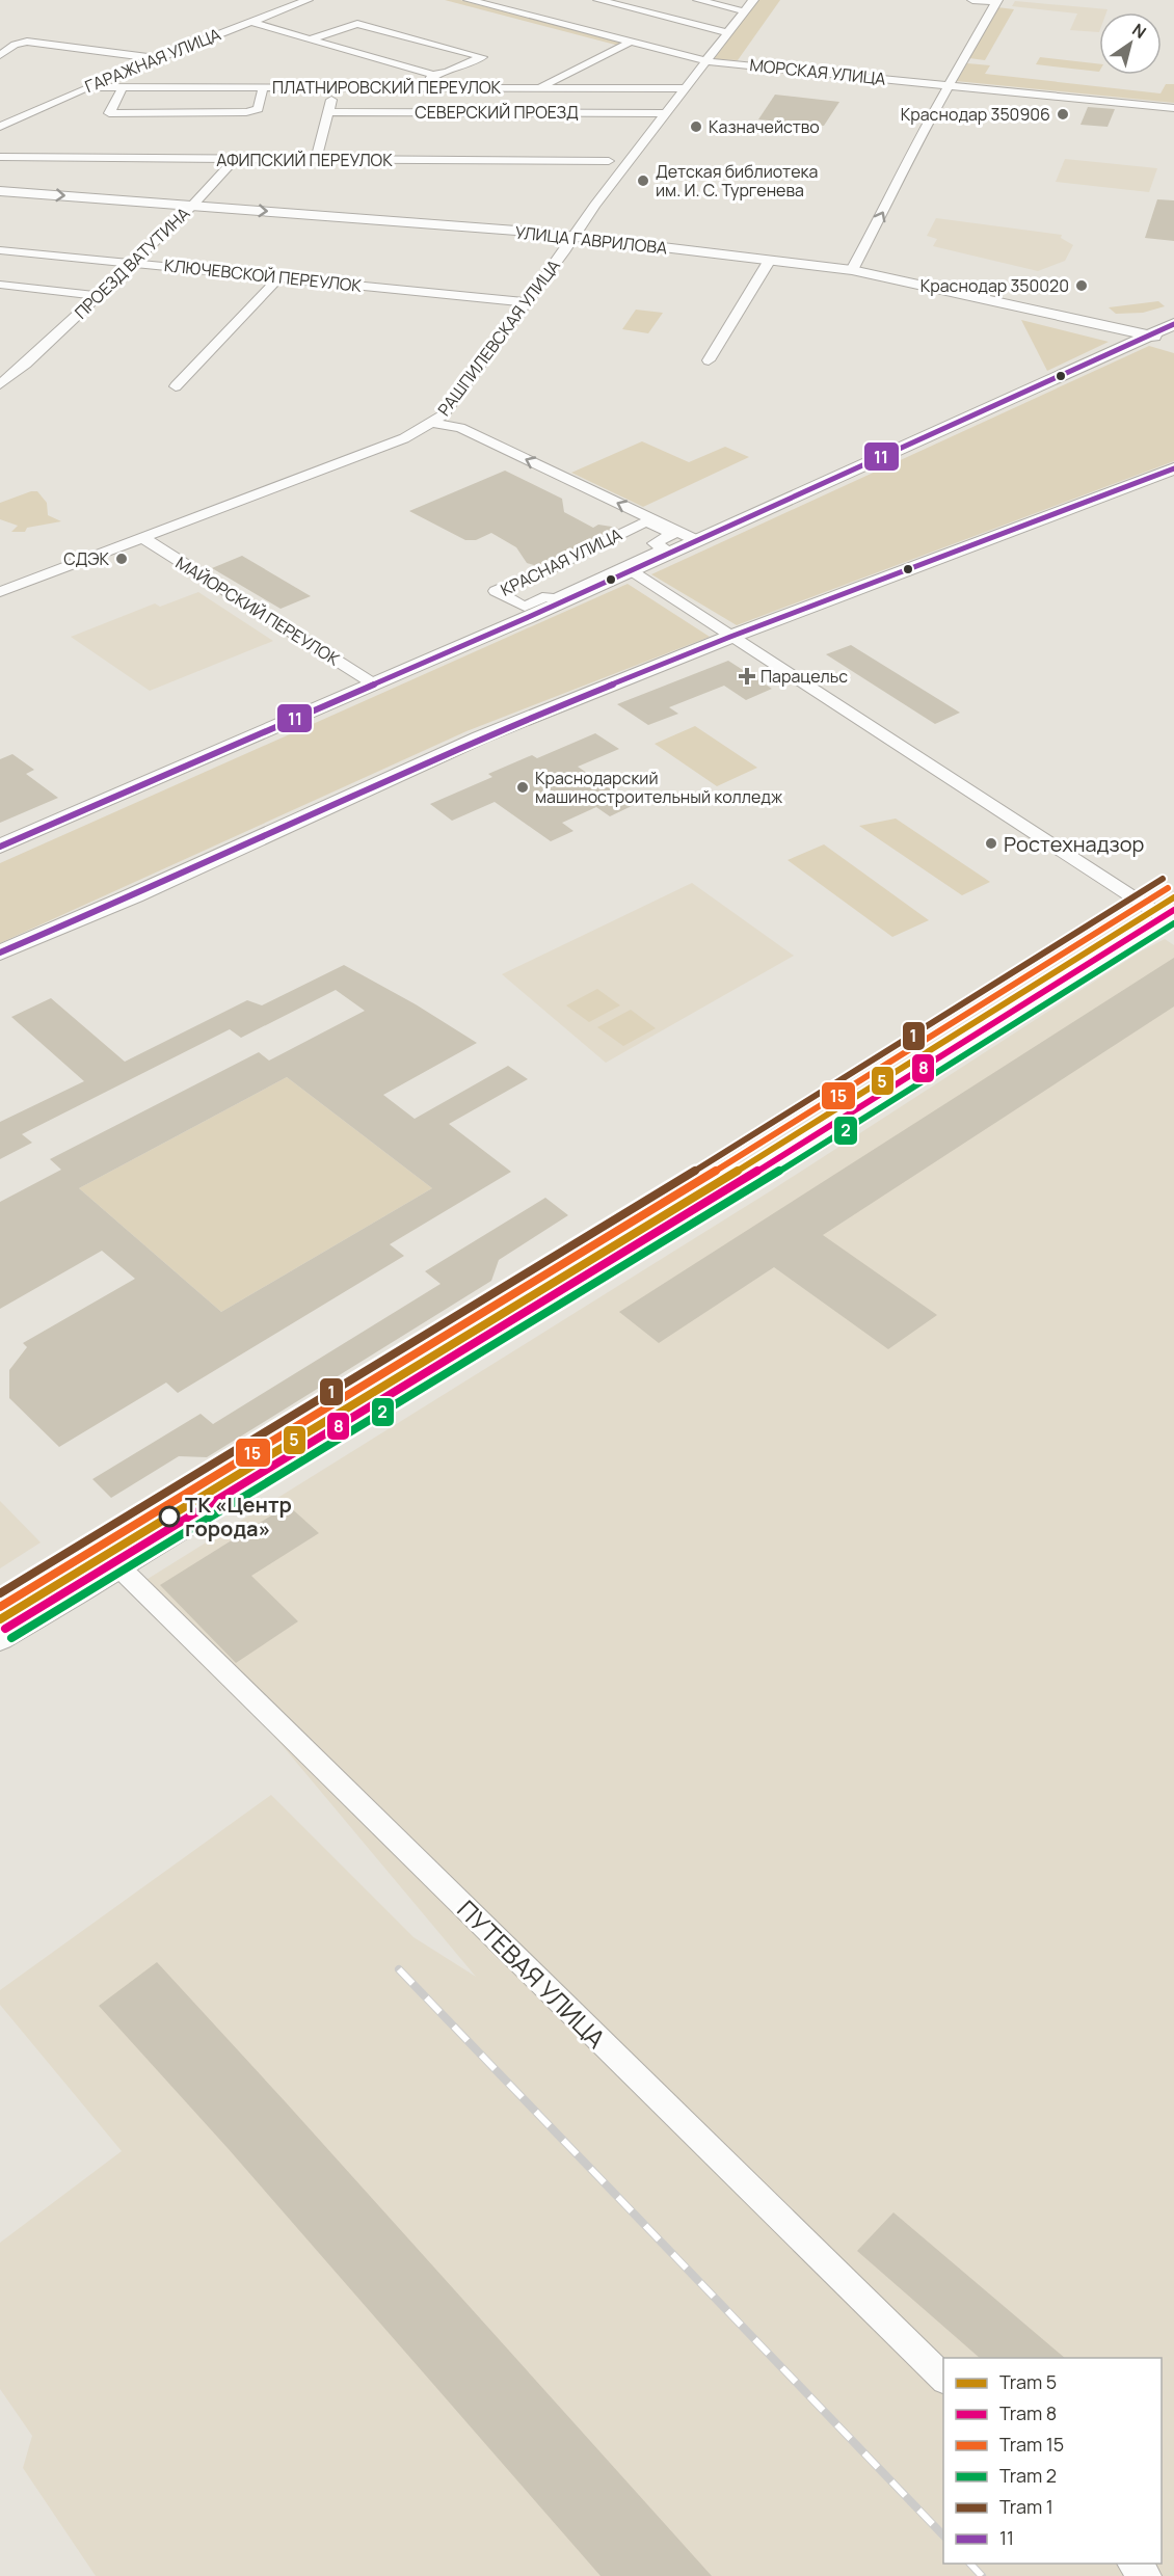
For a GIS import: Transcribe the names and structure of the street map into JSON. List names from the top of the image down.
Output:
{
  "streets": {
    "main road": ["УЛИЦА ГАВРИЛОВА", "КРАСНАЯ УЛИЦА"],
    "street": [
      "ГАРАЖНАЯ УЛИЦА",
      "МОРСКАЯ УЛИЦА",
      "ПЛАТНИРОВСКИЙ ПЕРЕУЛОК",
      "СЕВЕРСКИЙ ПРОЕЗД",
      "АФИПСКИЙ ПЕРЕУЛОК",
      "ПРОЕЗД ВАТУТИНА",
      "КЛЮЧЕВСКОЙ ПЕРЕУЛОК",
      "РАШПИЛЕВСКАЯ УЛИЦА",
      "МАЙОРСКИЙ ПЕРЕУЛОК",
      "ПУТЕВАЯ УЛИЦА"
    ]
  },
  "crossings": [
    ["ГАРАЖНАЯ УЛИЦА", "ПЛАТНИРОВСКИЙ ПЕРЕУЛОК"],
    ["МОРСКАЯ УЛИЦА", "РАШПИЛЕВСКАЯ УЛИЦА"],
    ["ПЛАТНИРОВСКИЙ ПЕРЕУЛОК", "РАШПИЛЕВСКАЯ УЛИЦА"],
    ["СЕВЕРСКИЙ ПРОЕЗД", "РАШПИЛЕВСКАЯ УЛИЦА"],
    ["АФИПСКИЙ ПЕРЕУЛОК", "ПРОЕЗД ВАТУТИНА"],
    ["УЛИЦА ГАВРИЛОВА", "ПРОЕЗД ВАТУТИНА"],
    ["УЛИЦА ГАВРИЛОВА", "РАШПИЛЕВСКАЯ УЛИЦА"],
    ["УЛИЦА ГАВРИЛОВА", "КРАСНАЯ УЛИЦА"],
    ["ПРОЕЗД ВАТУТИНА", "КЛЮЧЕВСКОЙ ПЕРЕУЛОК"],
    ["КЛЮЧЕВСКОЙ ПЕРЕУЛОК", "РАШПИЛЕВСКАЯ УЛИЦА"],
    ["РАШПИЛЕВСКАЯ УЛИЦА", "МАЙОРСКИЙ ПЕРЕУЛОК"],
    ["КРАСНАЯ УЛИЦА", "МАЙОРСКИЙ ПЕРЕУЛОК"]
  ],
  "one_way": ["УЛИЦА ГАВРИЛОВА"],
  "places": {
    "other": [
      "Краснодар 350906",
      "Казначейство",
      "Детская библиотека им. И. С. Тургенева",
      "Краснодар 350020",
      "СДЭК",
      "Краснодарский машиностроительный колледж",
      "Ростехнадзор",
      "ТК «Центр города»"
    ],
    "health": ["Парацельс"]
  },
  "lines": [
    "transit line 11",
    "tram line 1",
    "tram line 15",
    "tram line 5",
    "tram line 8",
    "tram line 2"
  ],
  "legend": [
    "Tram 5",
    "Tram 8",
    "Tram 15",
    "Tram 2",
    "Tram 1",
    "11"
  ],
  "north": "top right"
}
